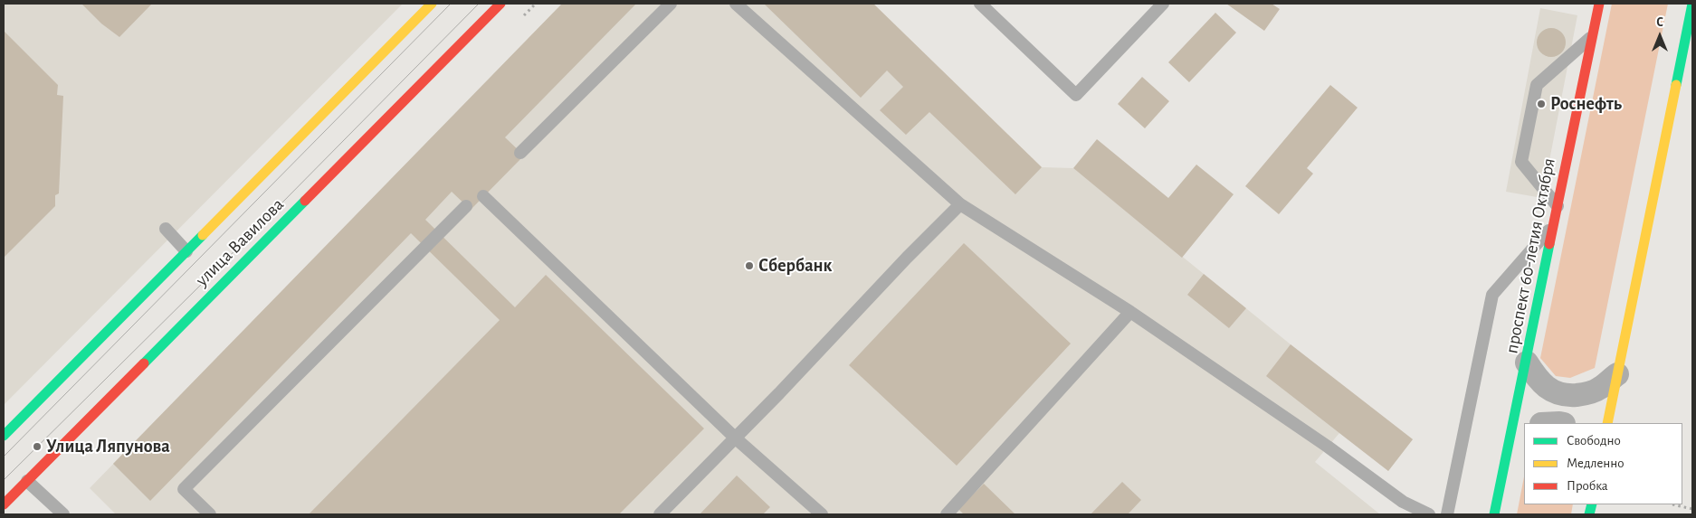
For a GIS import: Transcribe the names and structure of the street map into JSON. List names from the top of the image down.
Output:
{
  "streets": {
    "main road": ["улица Вавилова", "проспект 60-летия Октября"]
  },
  "places": ["Роснефть", "Сбербанк", "Улица Ляпунова"],
  "legend": ["Свободно", "Медленно", "Пробка"],
  "north": "top"
}
